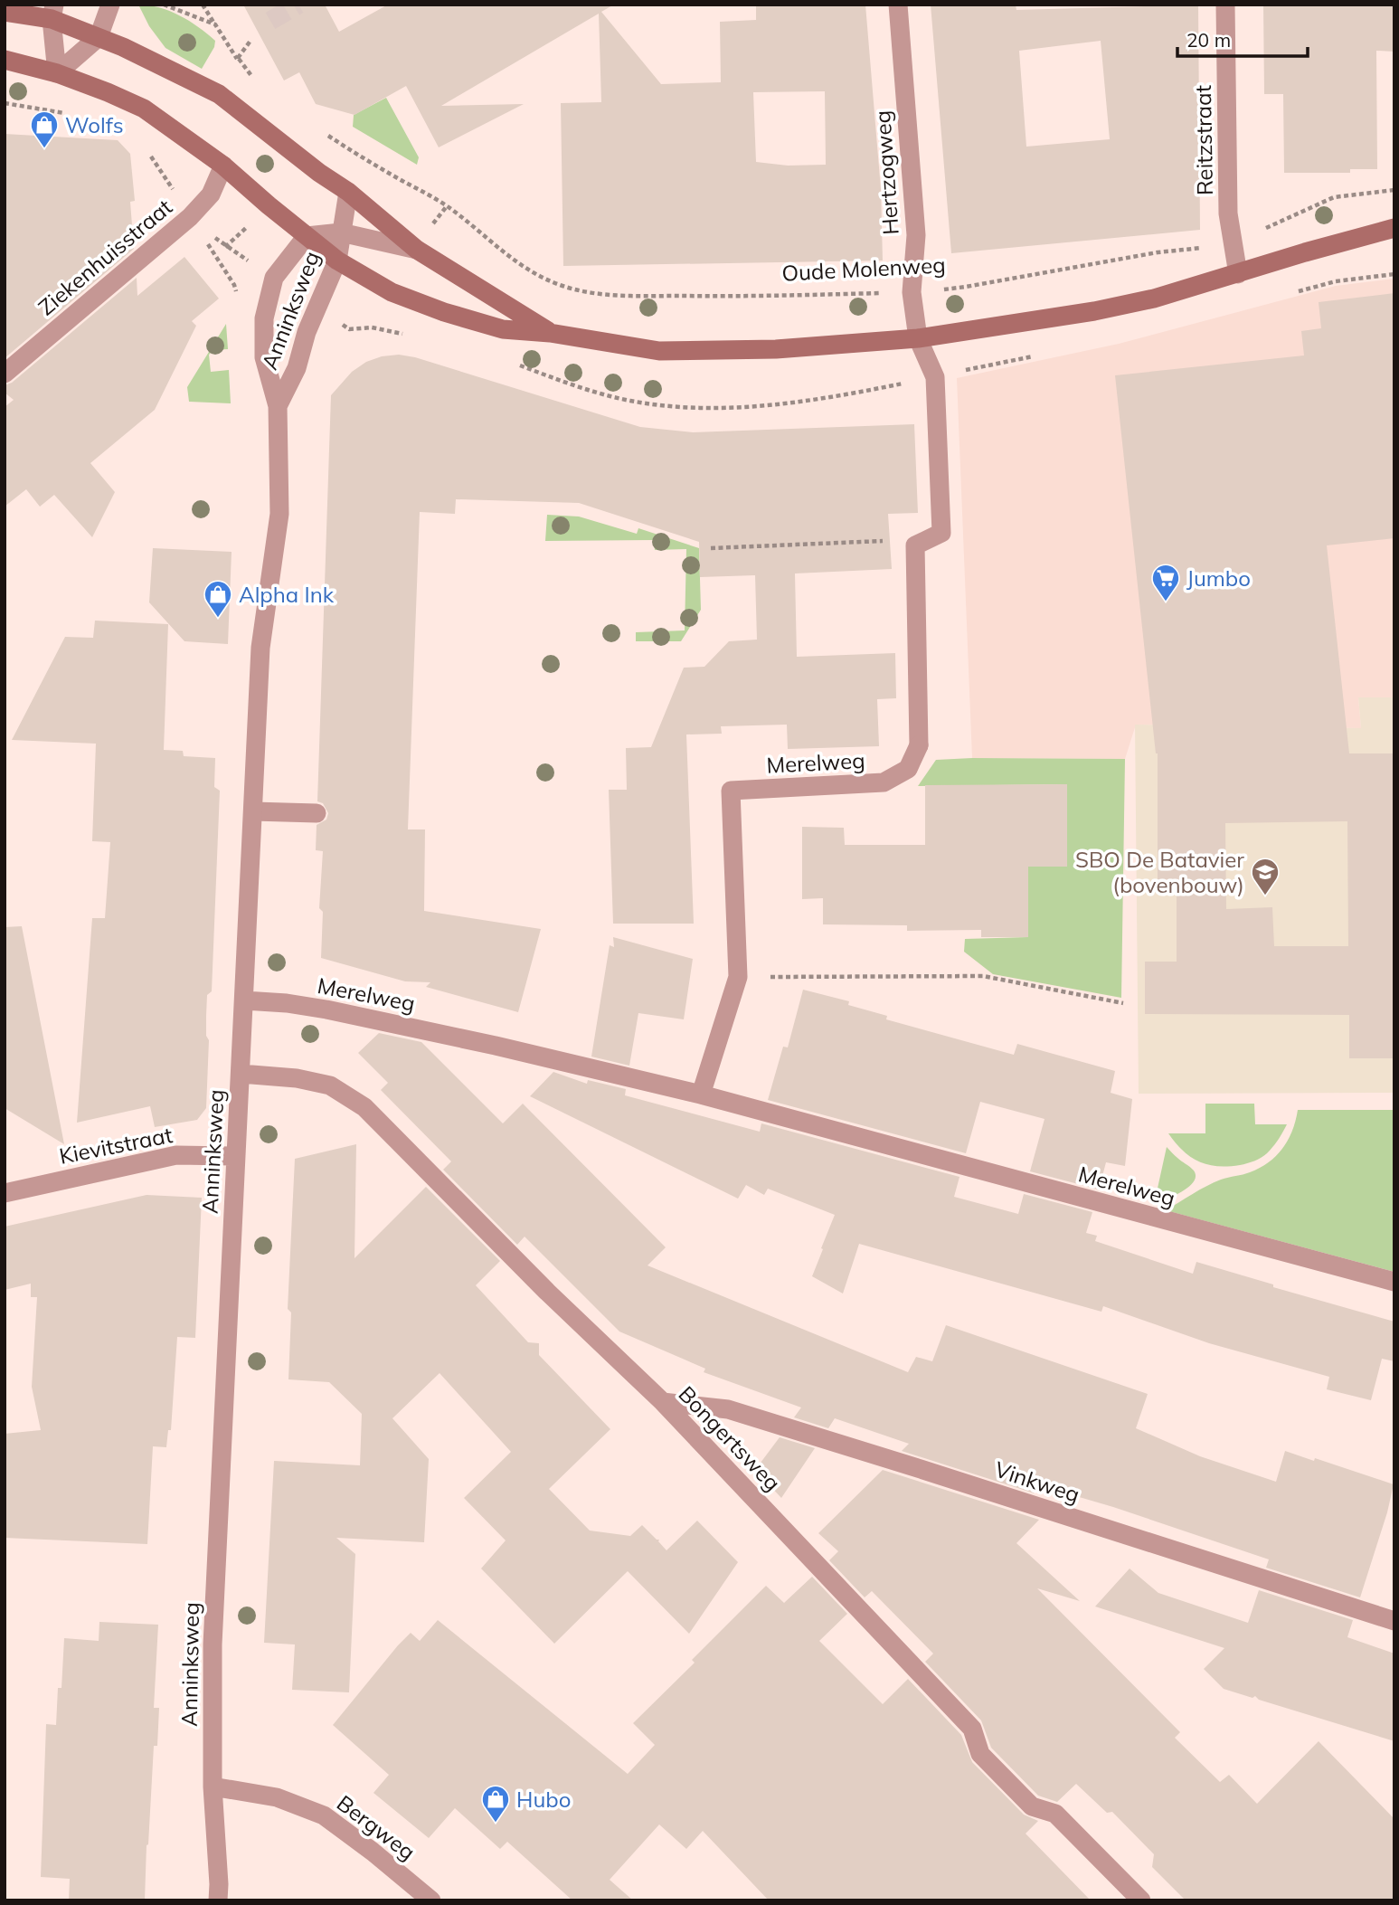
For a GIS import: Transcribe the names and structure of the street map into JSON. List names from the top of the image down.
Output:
{
  "streets": {
    "street": [
      "Reitzstraat",
      "Hertzogweg",
      "Ziekenhuisstraat",
      "Anninksweg",
      "Merelweg",
      "Kievitstraat",
      "Bongertsweg",
      "Vinkweg",
      "Bergweg"
    ],
    "path": ["Oude Molenweg"]
  },
  "crossings": [
    ["Reitzstraat", "Oude Molenweg"],
    ["Hertzogweg", "Oude Molenweg"],
    ["Anninksweg", "Merelweg"],
    ["Anninksweg", "Kievitstraat"],
    ["Anninksweg", "Bongertsweg"],
    ["Anninksweg", "Bergweg"],
    ["Bongertsweg", "Vinkweg"]
  ],
  "places": {
    "shop": ["Wolfs", "Alpha Ink", "Hubo"],
    "supermarket": ["Jumbo"],
    "school or university": ["SBO De Batavier (bovenbouw)"]
  },
  "scale_bar": "20 m"
}
